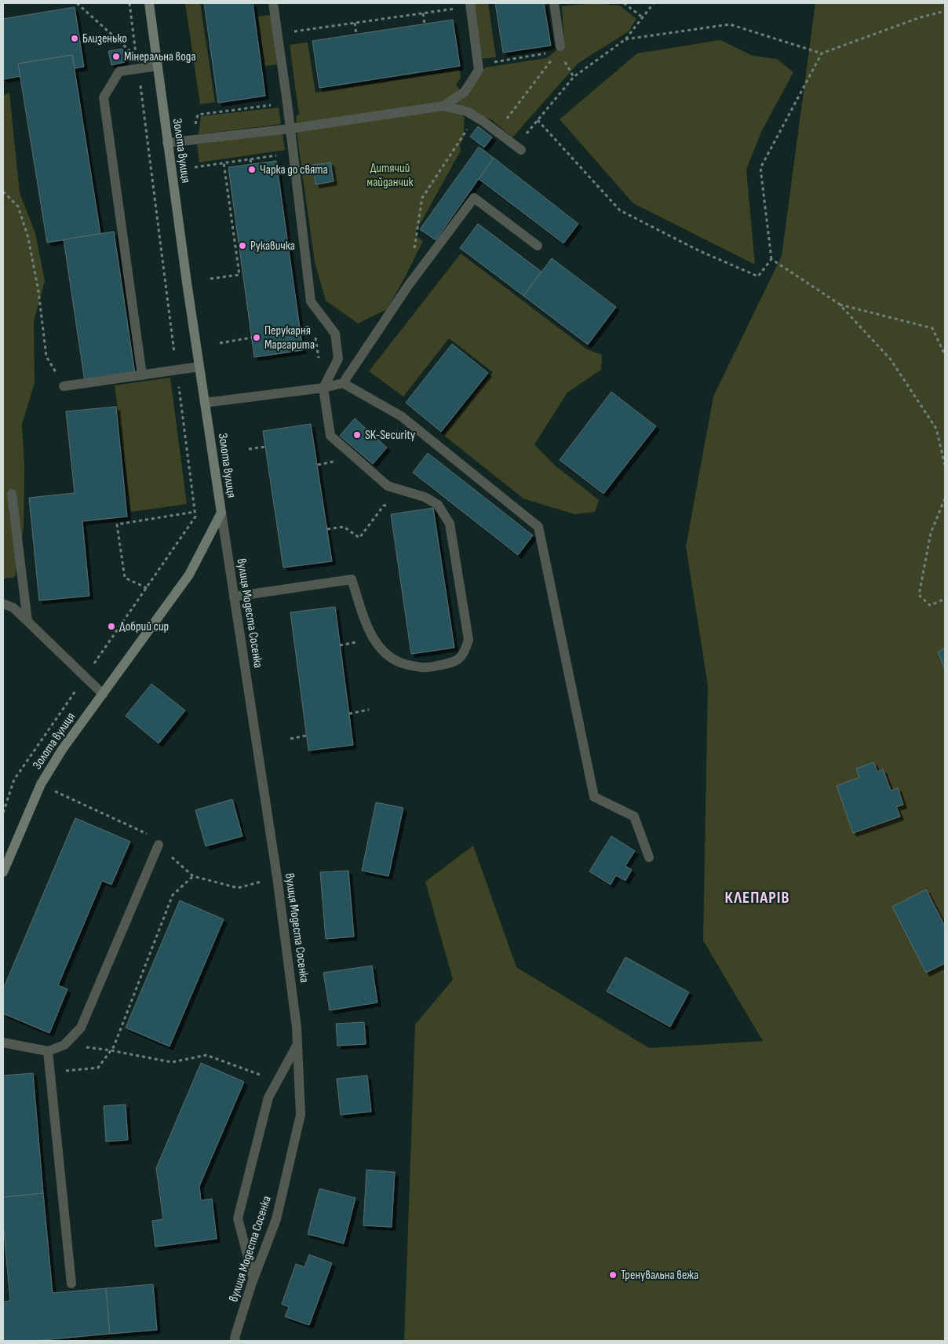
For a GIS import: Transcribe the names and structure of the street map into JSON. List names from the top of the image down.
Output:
{
  "streets": {
    "street": ["Золота вулиця", "вулиця Модеста Сосенка"]
  },
  "crossings": [
    ["Золота вулиця", "вулиця Модеста Сосенка"]
  ],
  "districts": ["КЛЕПАРІВ"],
  "parks": ["Дитячий майданчик"],
  "places": [
    "Близенько",
    "Мінеральна вода",
    "Чарка до свята",
    "Рукавичка",
    "Перукарня Маргарита",
    "SK-Security",
    "Добрий сир",
    "Тренувальна вежа"
  ]
}
